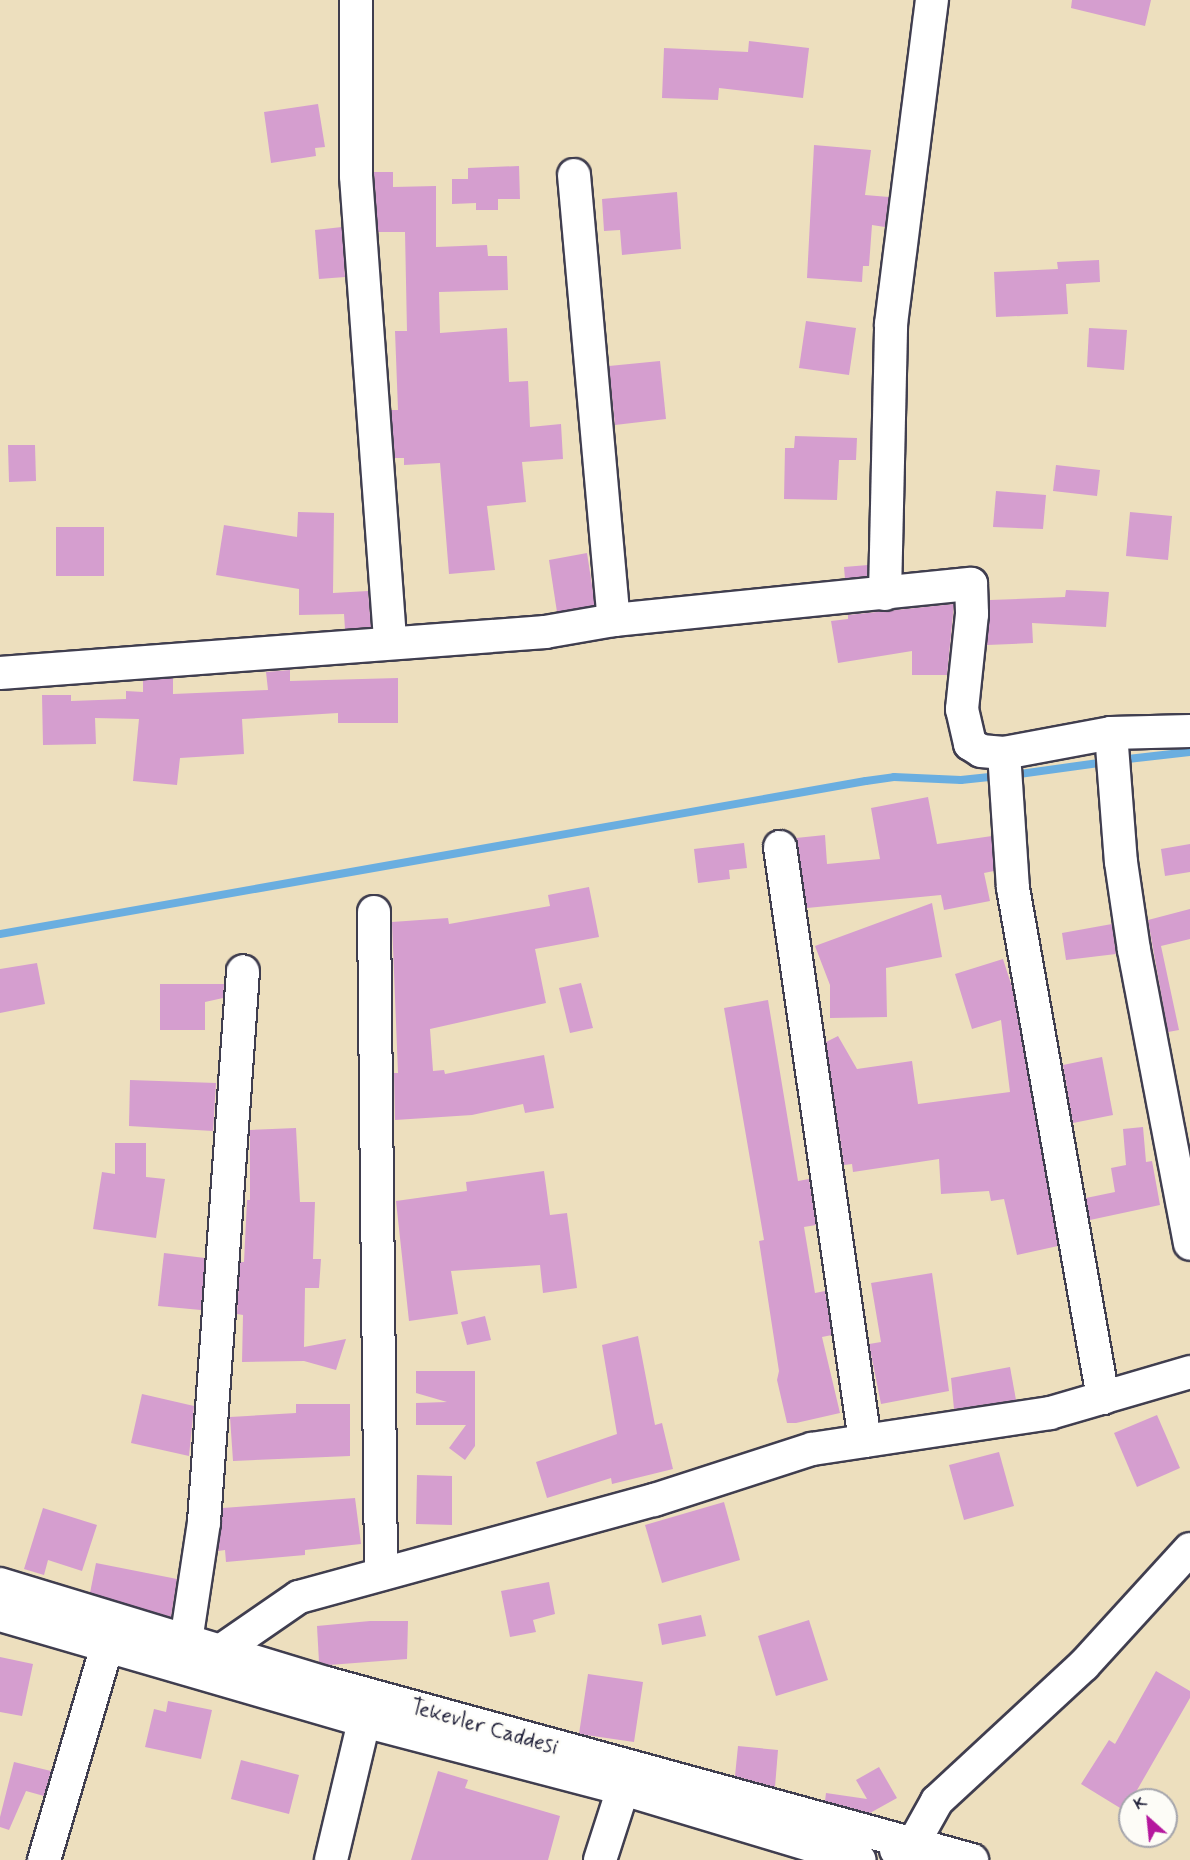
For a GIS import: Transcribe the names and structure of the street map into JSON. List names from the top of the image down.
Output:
{
  "streets": {
    "street": ["Tekevler Caddesi"]
  },
  "north": "top left"
}
